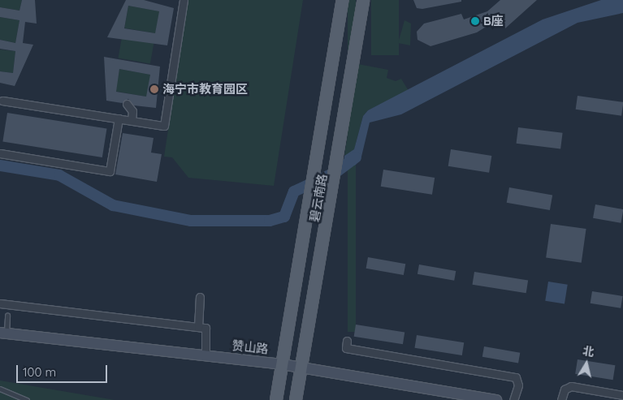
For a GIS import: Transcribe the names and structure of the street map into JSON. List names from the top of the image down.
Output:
{
  "streets": {
    "main road": ["碧云南路"],
    "street": ["赞山路"]
  },
  "crossings": [
    ["碧云南路", "赞山路"]
  ],
  "places": ["B座", "海宁市教育园区"],
  "scale_bar": "100 m",
  "north": "top"
}
